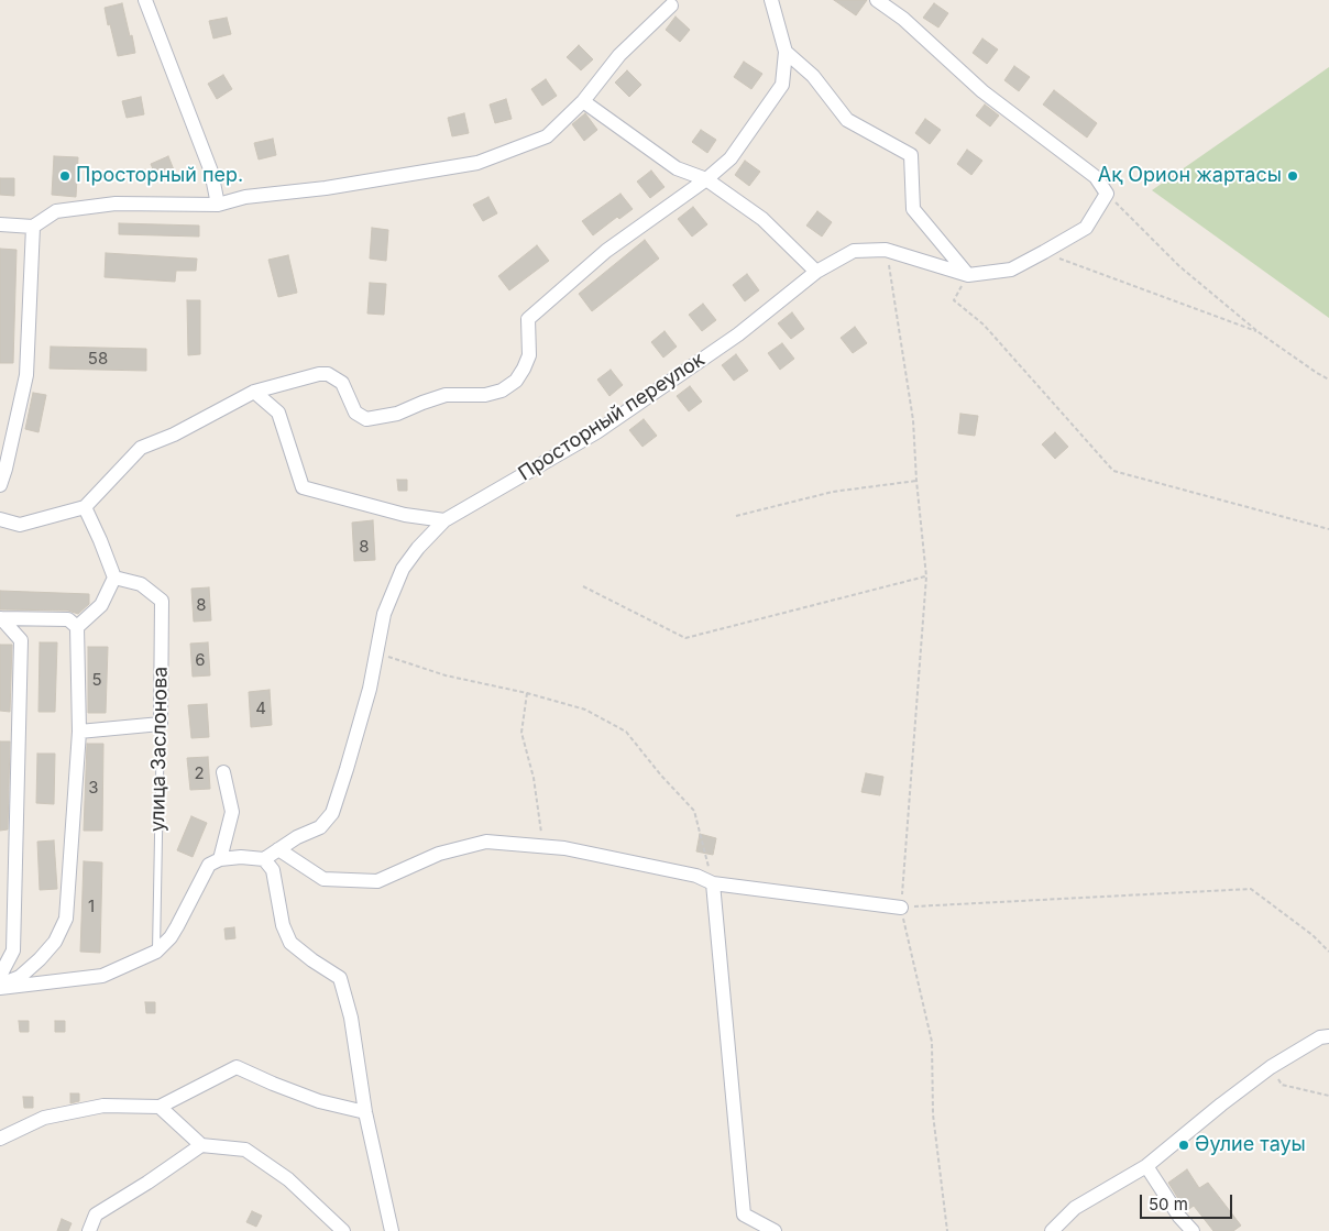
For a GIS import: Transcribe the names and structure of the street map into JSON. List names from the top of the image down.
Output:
{
  "streets": {
    "street": ["Просторный переулок", "улица Заслонова"]
  },
  "places": ["Просторный пер.", "Ақ Орион жартасы", "Әулие тауы"],
  "house_numbers": [
    "58",
    "8",
    "8",
    "6",
    "5",
    "4",
    "2",
    "3",
    "1"
  ],
  "scale_bar": "50 m"
}
